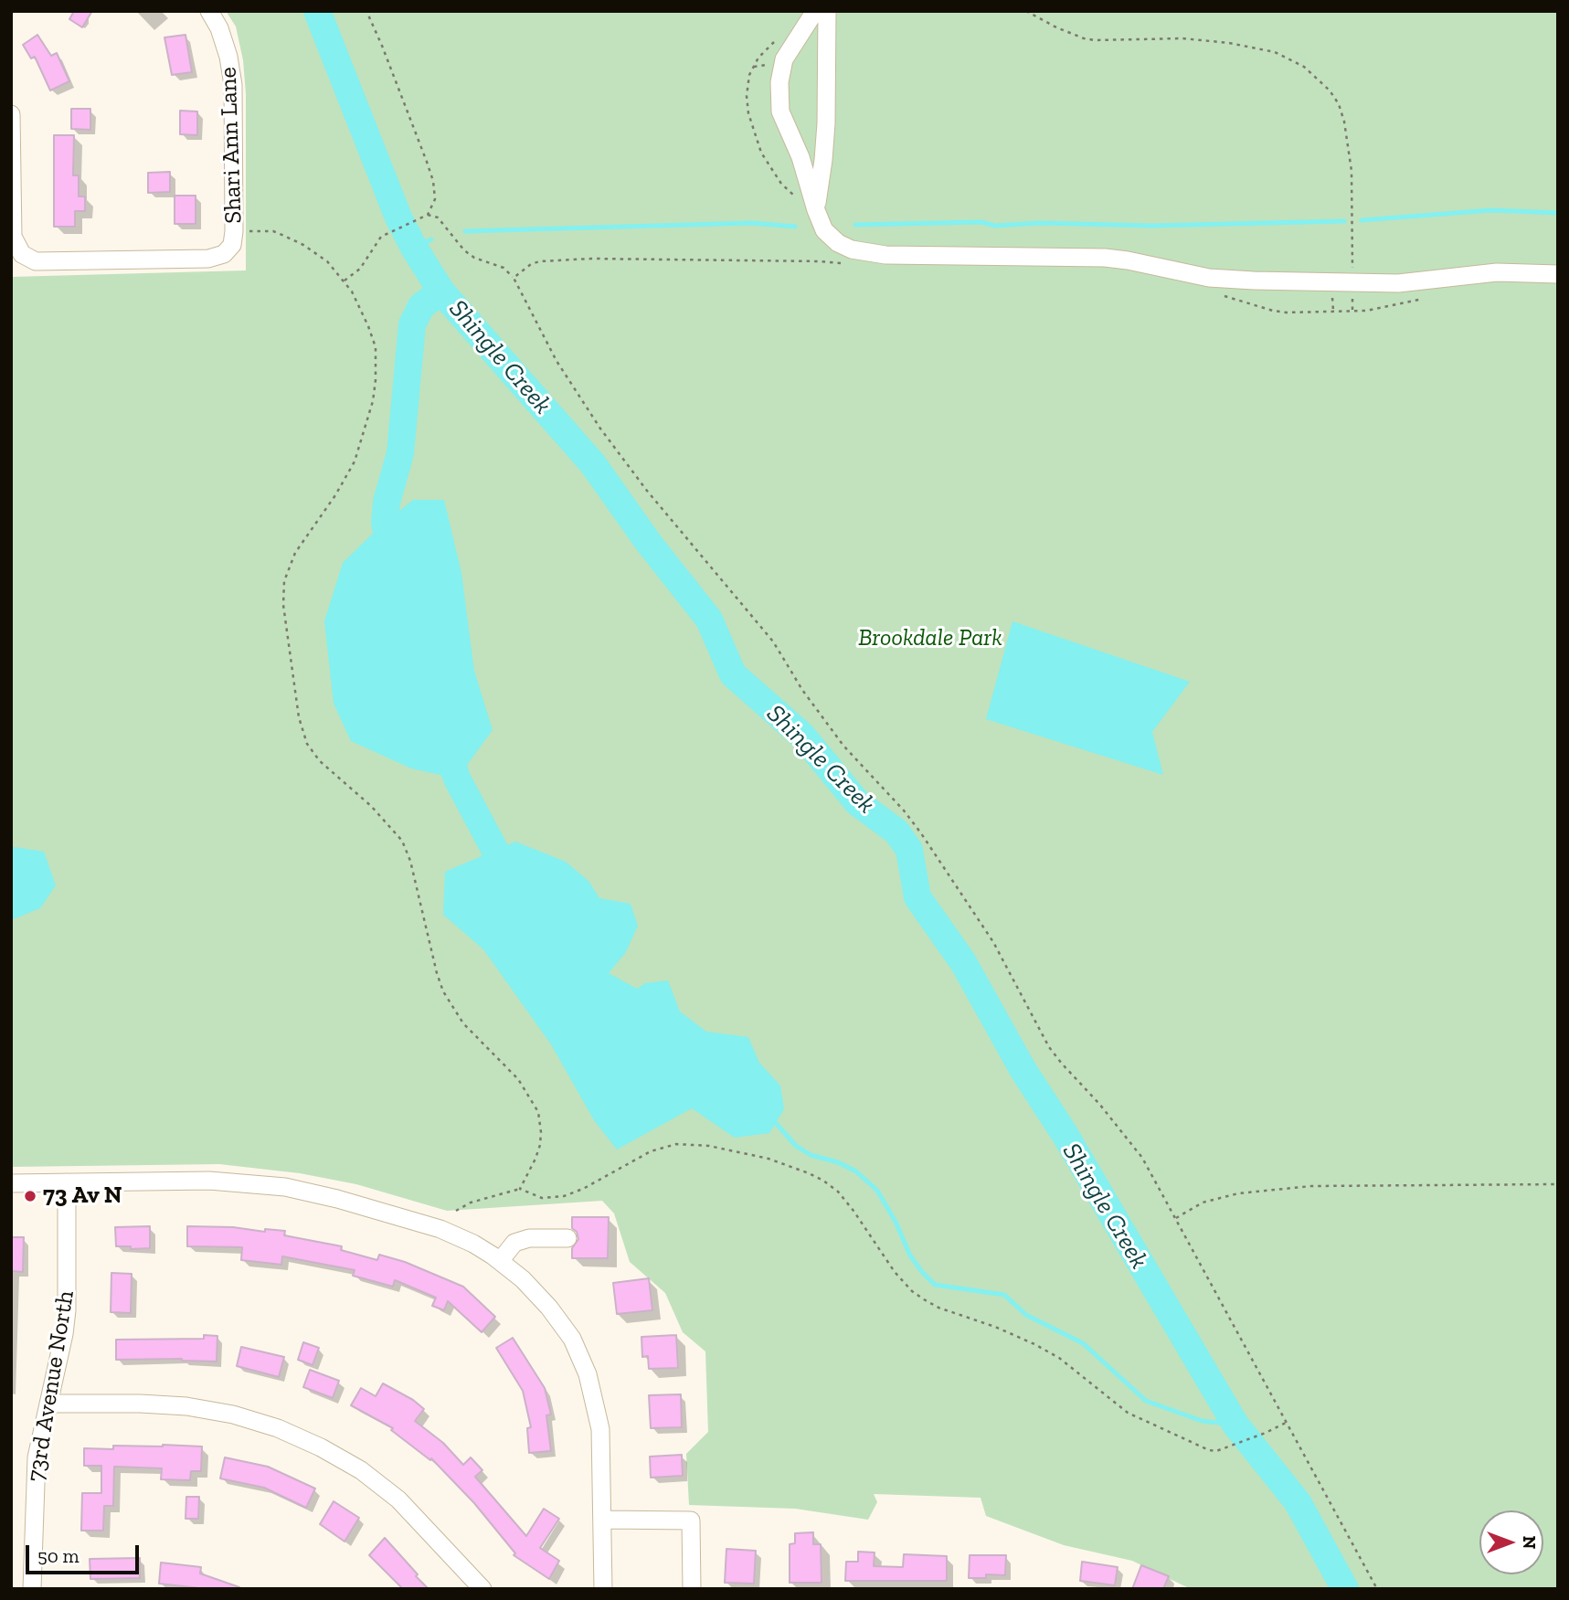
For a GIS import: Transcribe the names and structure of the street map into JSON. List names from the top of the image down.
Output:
{
  "streets": {
    "street": ["Shari Ann Lane", "73rd Avenue North"]
  },
  "water": ["Shingle Creek"],
  "parks": ["Brookdale Park"],
  "places": ["73 Av N"],
  "scale_bar": "50 m",
  "north": "right"
}
